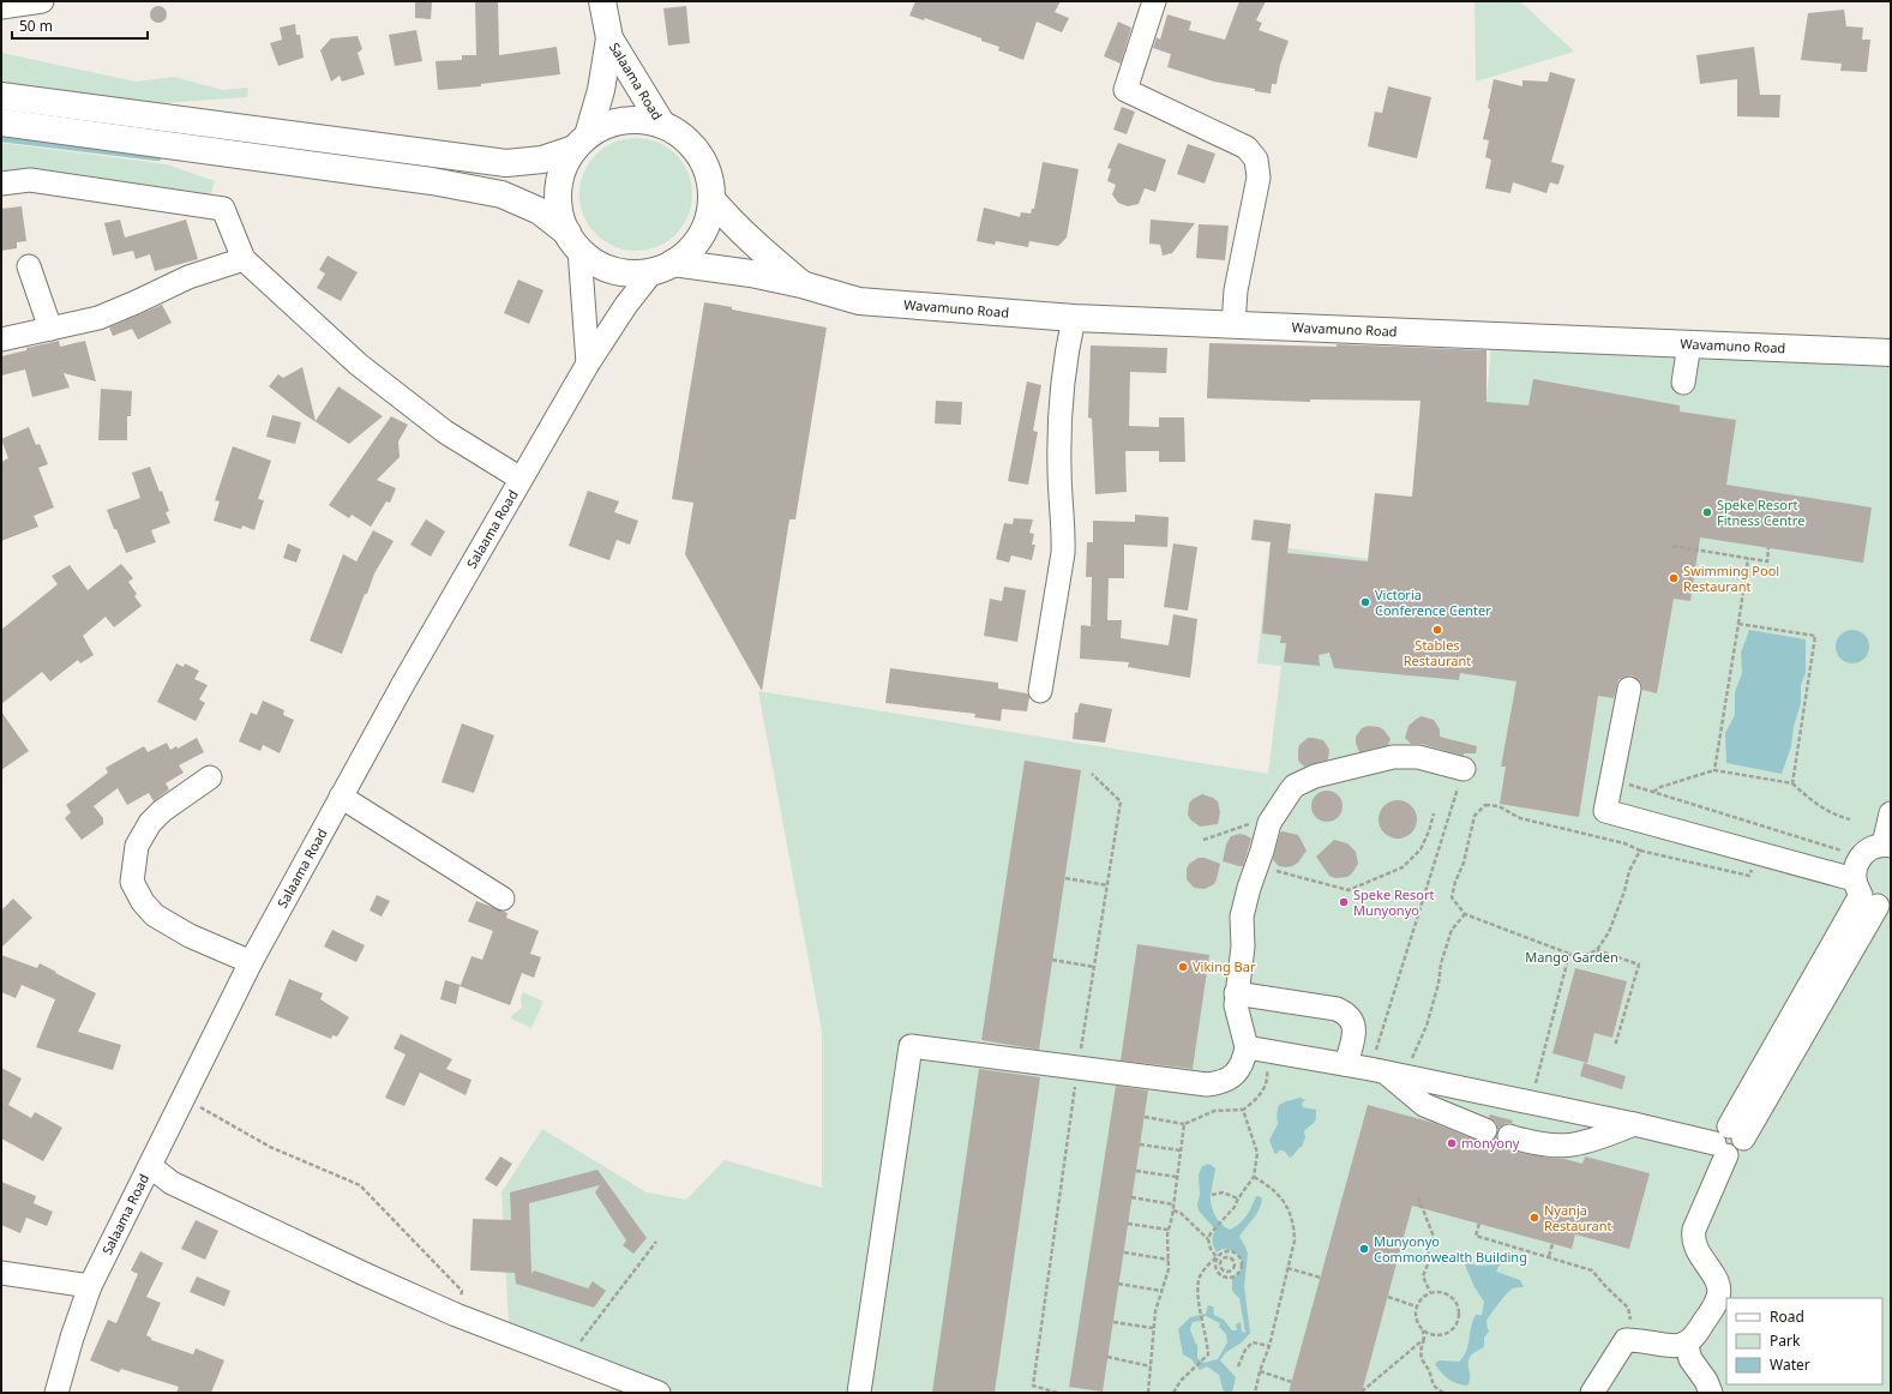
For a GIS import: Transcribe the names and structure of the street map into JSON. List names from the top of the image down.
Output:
{
  "streets": {
    "main road": ["Salaama Road", "Wavamuno Road"]
  },
  "crossings": [
    ["Salaama Road", "Wavamuno Road"]
  ],
  "parks": ["Mango Garden"],
  "places": [
    "Speke Resort Fitness Centre",
    "Swimming Pool Restaurant",
    "Victoria Conference Center",
    "Stables Restaurant",
    "Speke Resort Munyonyo",
    "Viking Bar",
    "monyony",
    "Nyanja Restaurant",
    "Munyonyo Commonwealth Building"
  ],
  "legend": ["Road", "Park", "Water"],
  "scale_bar": "50 m"
}
